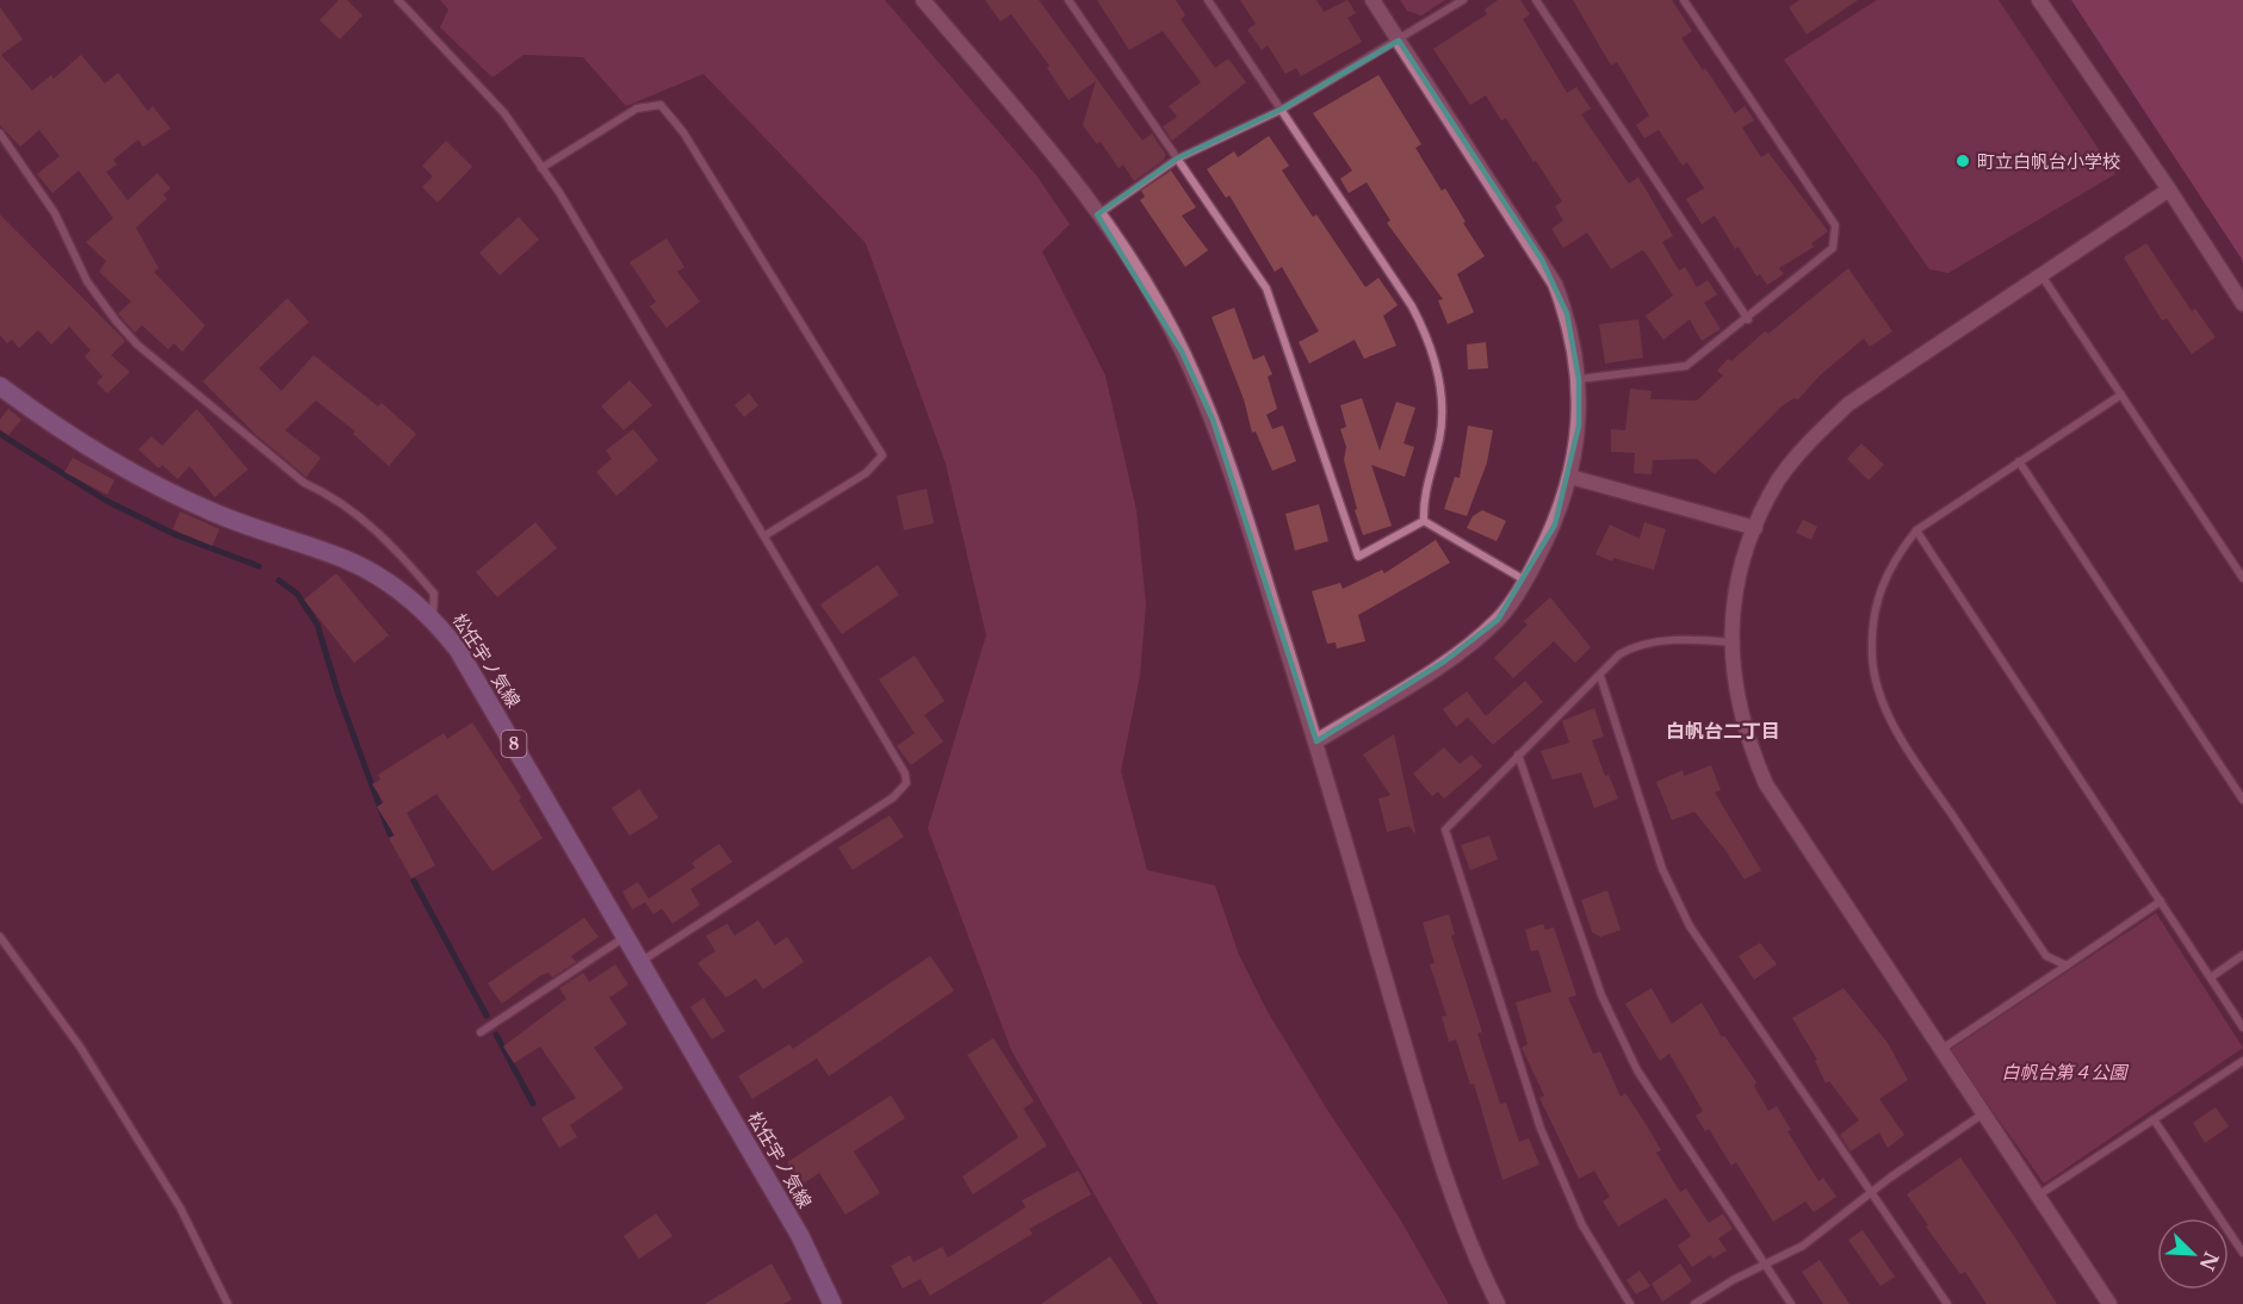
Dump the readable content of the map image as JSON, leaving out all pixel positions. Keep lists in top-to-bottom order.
{
  "streets": {
    "main road": ["松任宇ノ気線", "8"]
  },
  "districts": ["白帆台二丁目"],
  "parks": ["白帆台第４公園"],
  "places": ["町立白帆台小学校"],
  "north": "bottom right"
}
